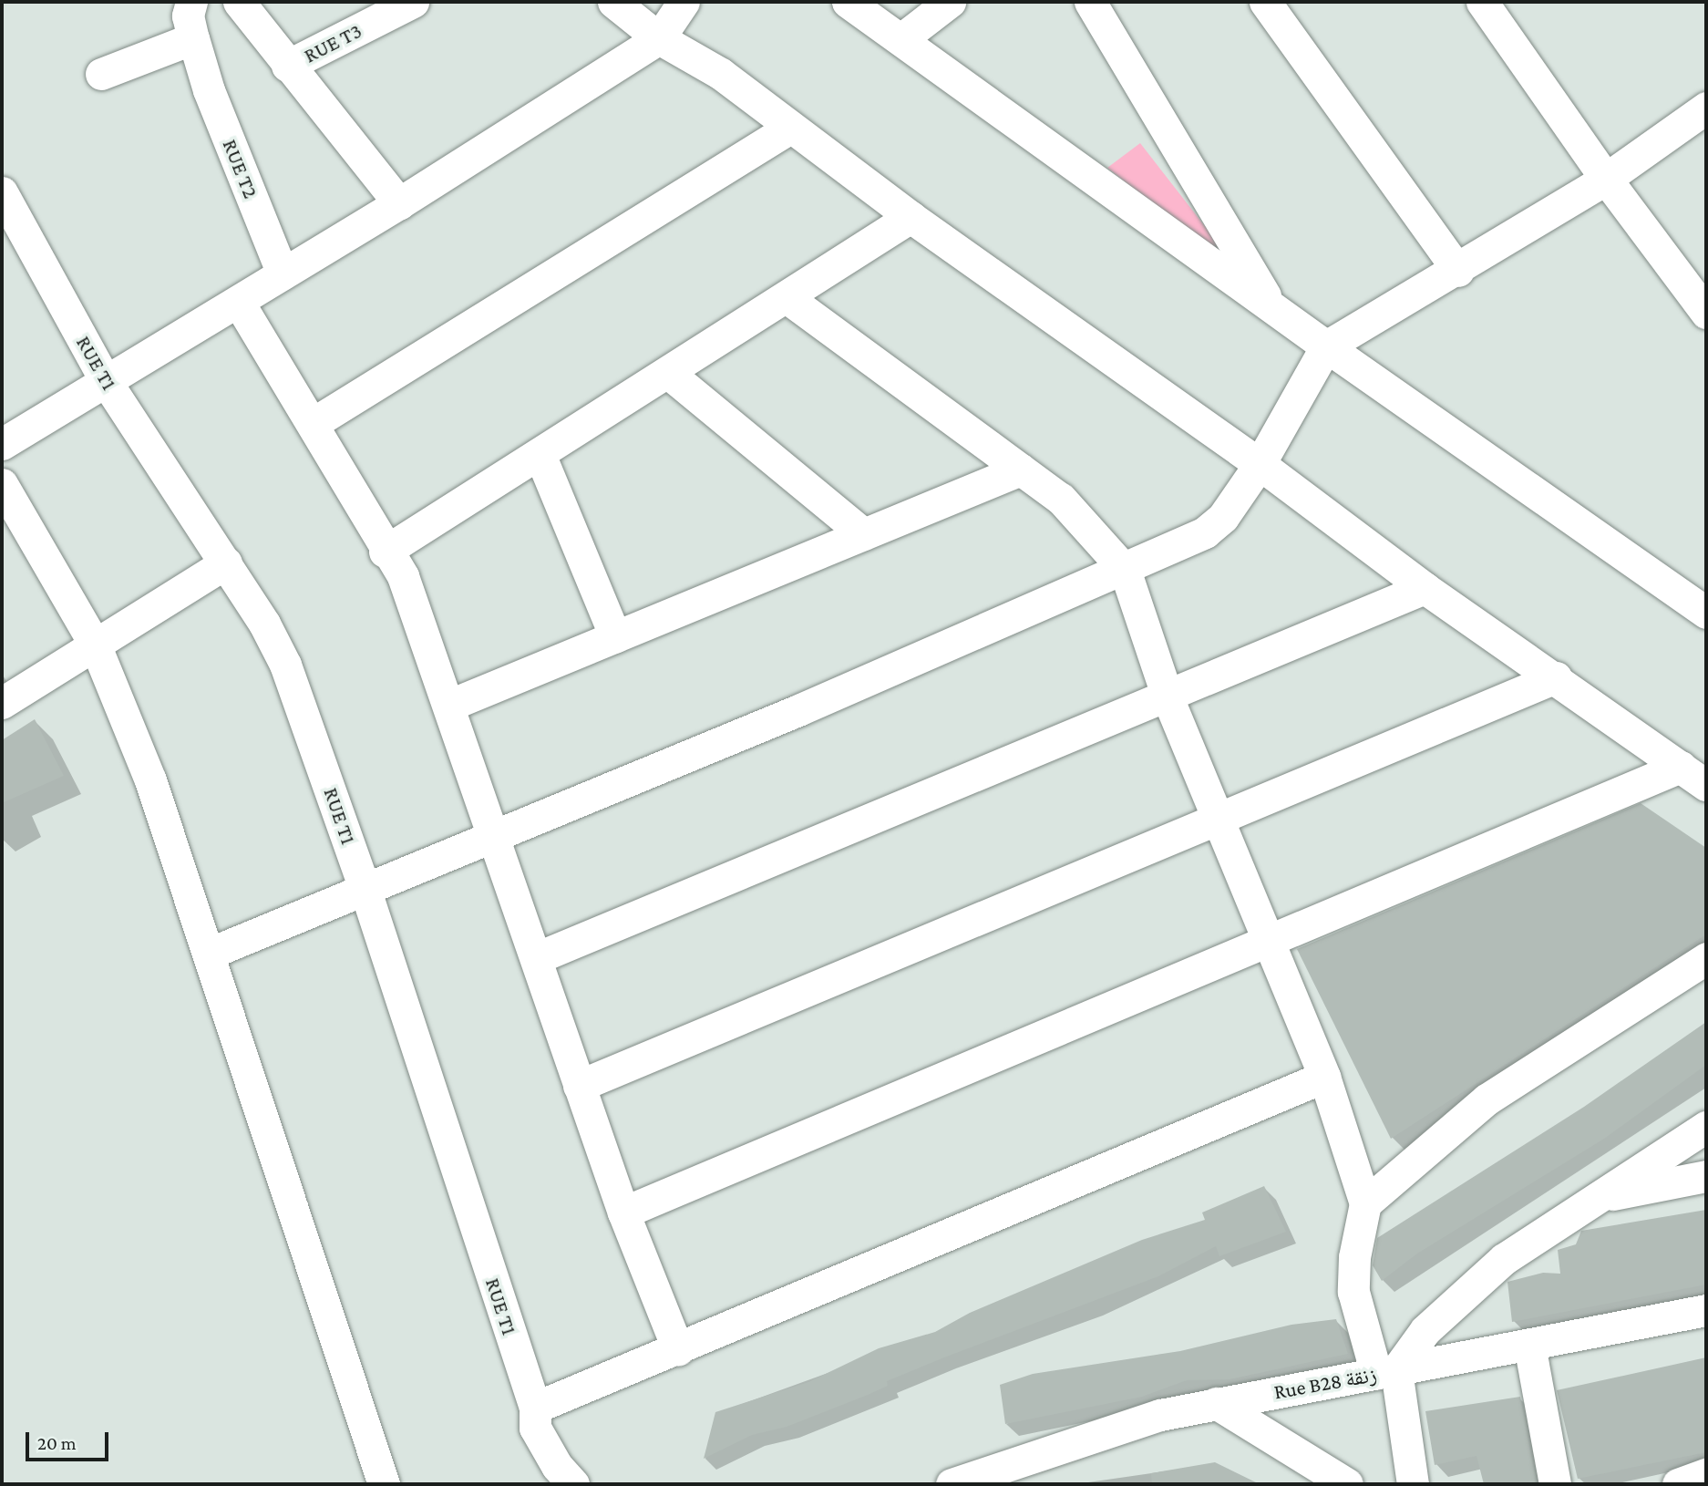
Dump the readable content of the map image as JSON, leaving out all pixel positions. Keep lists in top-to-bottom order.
{
  "streets": {
    "street": [
      "RUE T3",
      "RUE T2",
      "RUE T1",
      "Rue B28 زنقة"
    ]
  },
  "scale_bar": "20 m"
}
